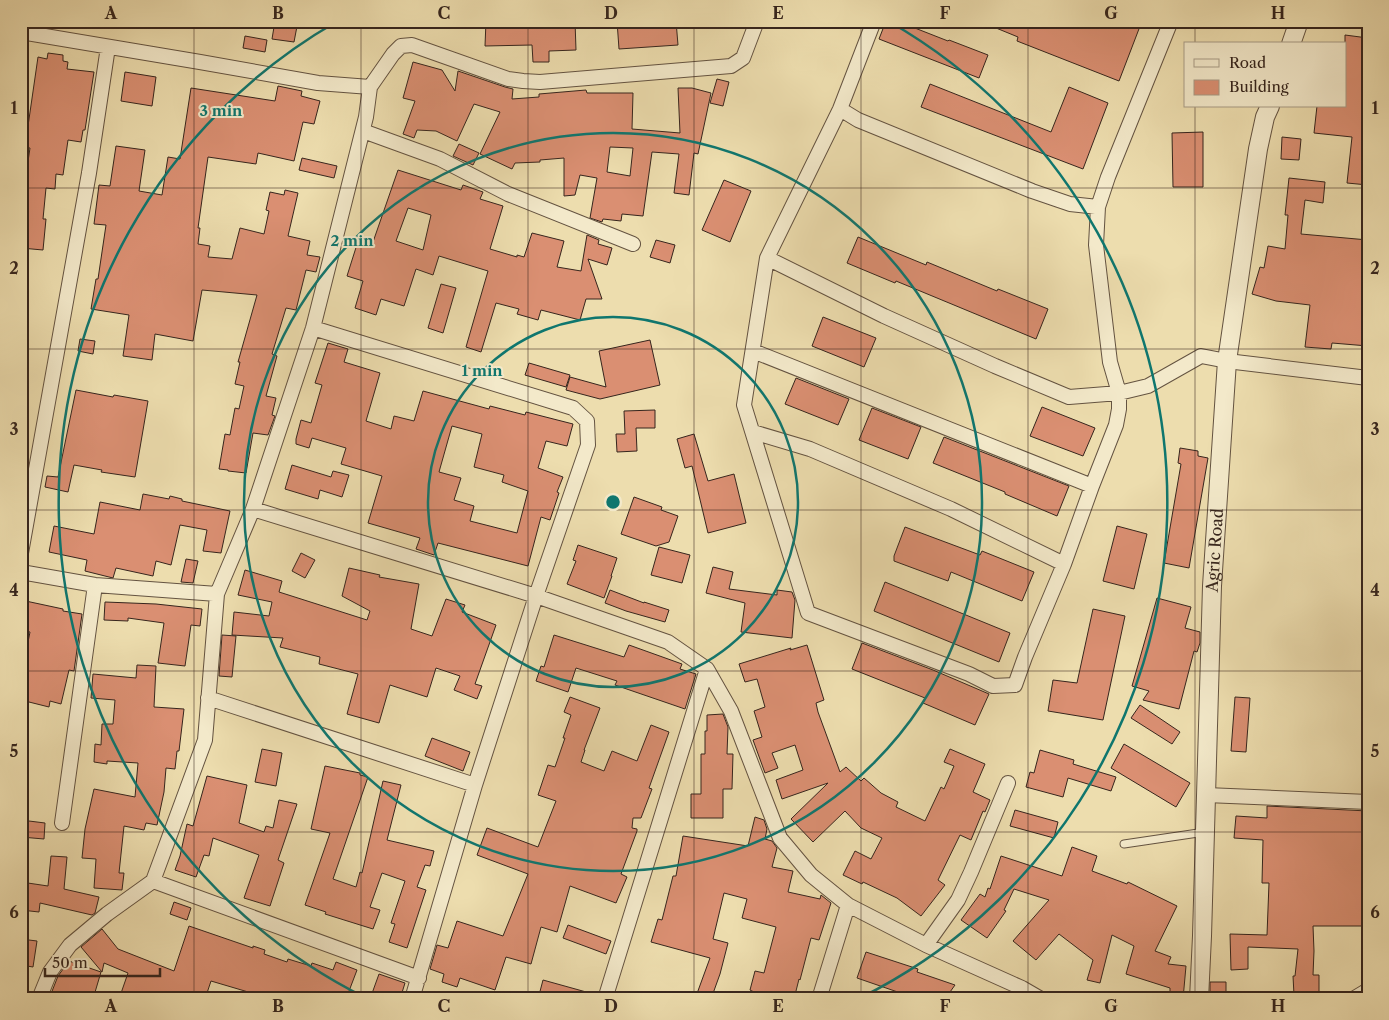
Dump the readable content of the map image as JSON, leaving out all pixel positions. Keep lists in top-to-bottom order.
{
  "streets": {
    "street": ["Agric Road"]
  },
  "legend": ["Road", "Building"],
  "scale_bar": "50 m",
  "grid": {
    "columns": [
      "A",
      "B",
      "C",
      "D",
      "E",
      "F",
      "G",
      "H"
    ],
    "rows": [
      "1",
      "2",
      "3",
      "4",
      "5",
      "6"
    ]
  },
  "rings": ["3 min", "2 min", "1 min"]
}
